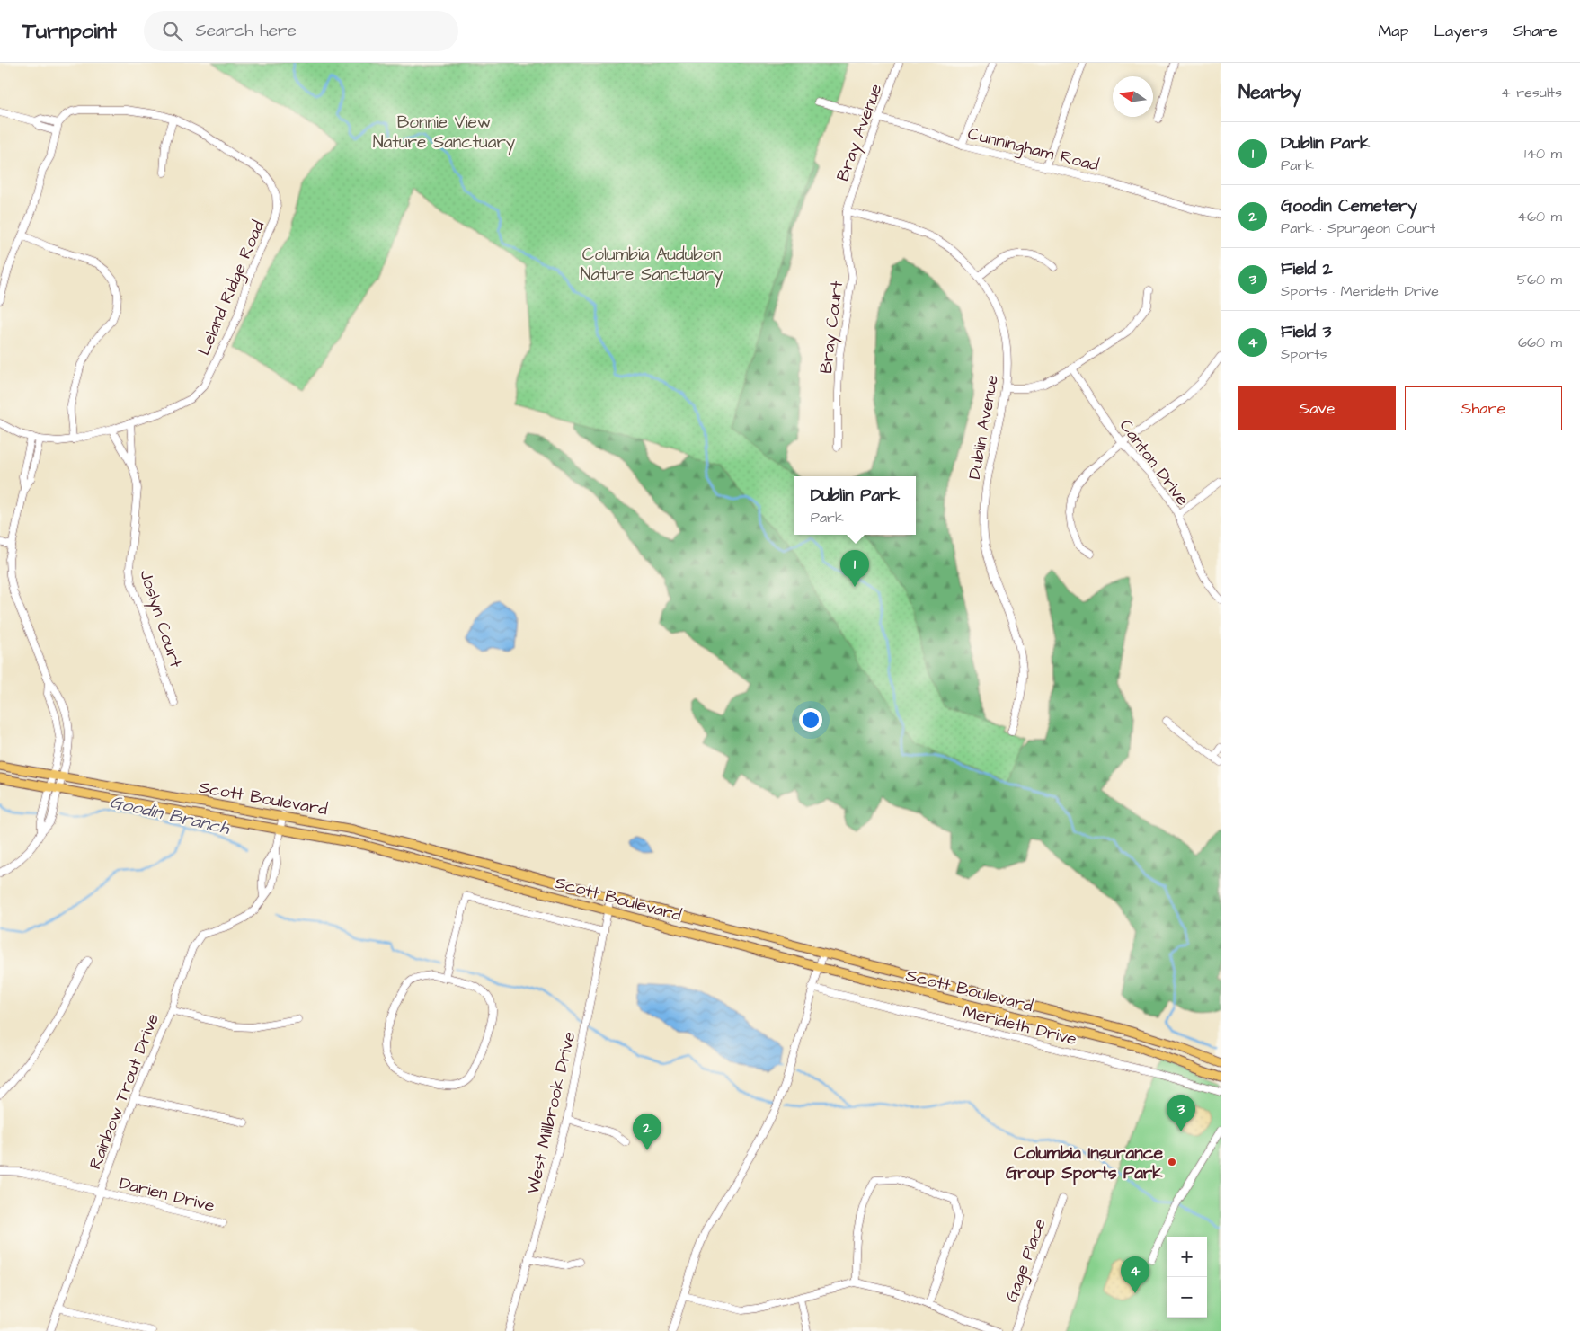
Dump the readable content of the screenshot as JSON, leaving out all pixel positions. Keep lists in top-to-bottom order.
{
  "streets": {
    "main road": ["Scott Boulevard"],
    "street": [
      "Bray Avenue",
      "Cunningham Road",
      "Leland Ridge Road",
      "Bray Court",
      "Dublin Avenue",
      "Canton Drive",
      "Joslyn Court",
      "Merideth Drive",
      "Rainbow Trout Drive",
      "West Millbrook Drive",
      "Darien Drive",
      "Gage Place"
    ]
  },
  "crossings": [
    ["Bray Avenue", "Cunningham Road"],
    ["Bray Avenue", "Bray Court"],
    ["Bray Avenue", "Dublin Avenue"],
    ["Leland Ridge Road", "Joslyn Court"],
    ["Bray Court", "Dublin Avenue"],
    ["Scott Boulevard", "Rainbow Trout Drive"],
    ["Scott Boulevard", "West Millbrook Drive"],
    ["Rainbow Trout Drive", "Darien Drive"]
  ],
  "water": ["Goodin Branch"],
  "parks": ["Bonnie View Nature Sanctuary", "Columbia Audubon Nature Sanctuary"],
  "places": ["Columbia Insurance Group Sports Park"],
  "north": "left",
  "page": {
    "header": "Turnpoint",
    "search": "Search here",
    "nav": ["Map", "Layers", "Share"],
    "heading": ["Nearby", "4 results"],
    "list": [
      {
        "mark": "1",
        "name": "Dublin Park",
        "note": "Park",
        "value": "140 m"
      },
      {
        "mark": "2",
        "name": "Goodin Cemetery",
        "note": "Park · Spurgeon Court",
        "value": "460 m"
      },
      {
        "mark": "3",
        "name": "Field 2",
        "note": "Sports · Merideth Drive",
        "value": "560 m"
      },
      {
        "mark": "4",
        "name": "Field 3",
        "note": "Sports",
        "value": "660 m"
      }
    ],
    "buttons": ["Save", "Share"],
    "popup": ["Dublin Park", "Park"],
    "pins": [
      "1",
      "3",
      "2",
      "4"
    ],
    "map_buttons": ["+", "−"]
  }
}
